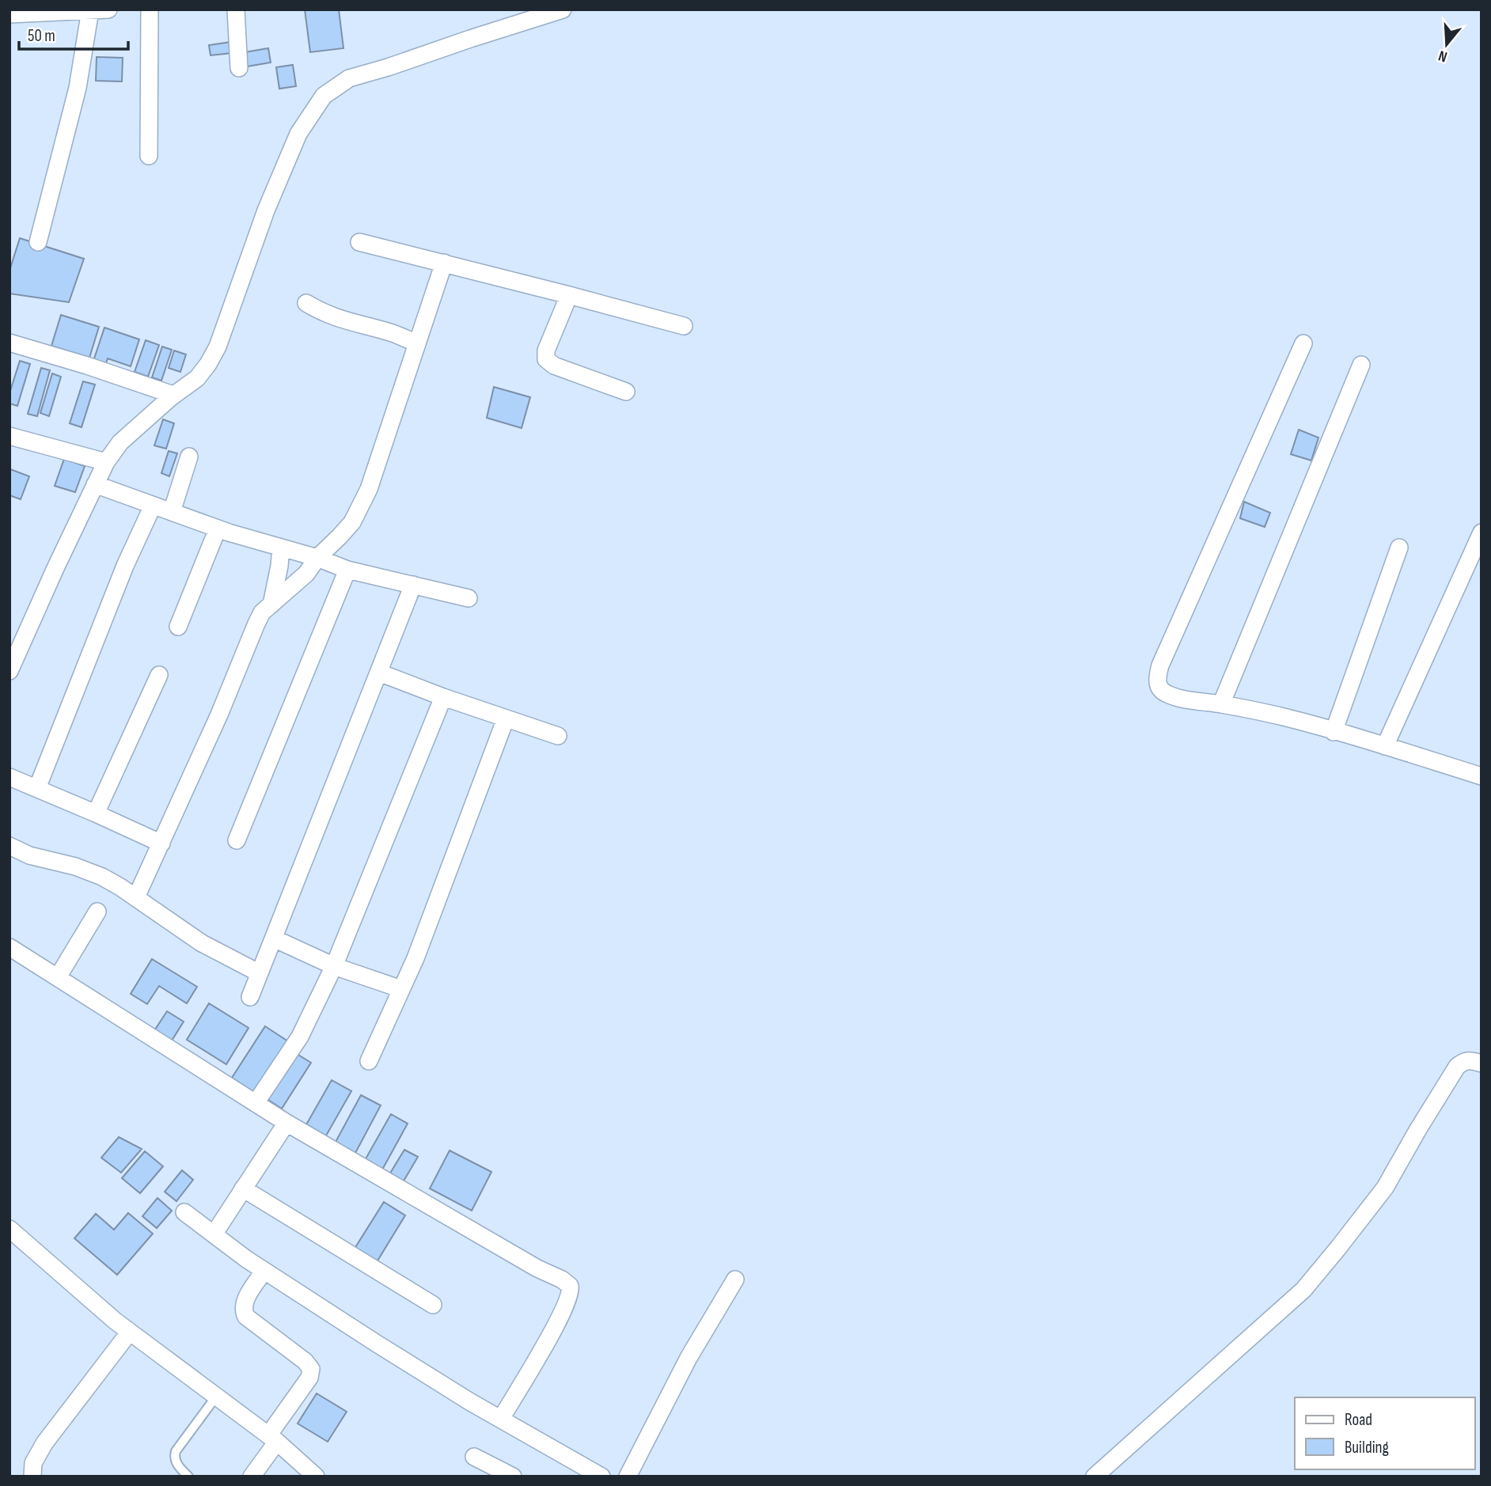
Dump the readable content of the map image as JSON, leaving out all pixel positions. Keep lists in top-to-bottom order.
{
  "legend": ["Road", "Building"],
  "scale_bar": "50 m",
  "north": "bottom"
}
